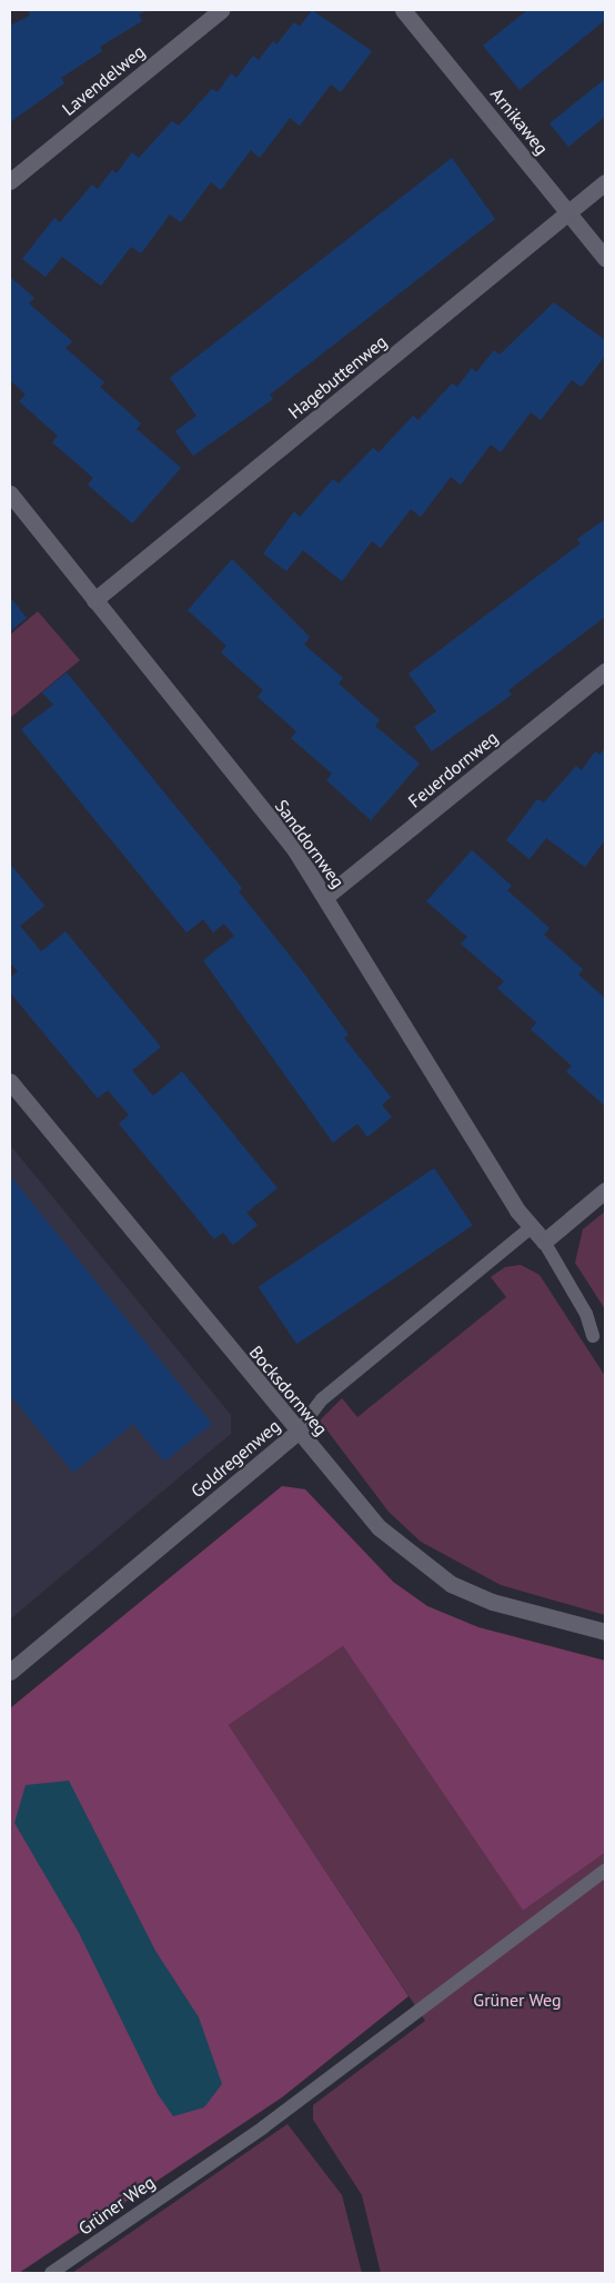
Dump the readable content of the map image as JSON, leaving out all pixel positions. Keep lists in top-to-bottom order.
{
  "streets": {
    "street": [
      "Lavendelweg",
      "Arnikaweg",
      "Hagebuttenweg",
      "Feuerdornweg",
      "Sanddornweg",
      "Bocksdornweg",
      "Goldregenweg"
    ],
    "lane": ["Grüner Weg"]
  },
  "crossings": [
    ["Arnikaweg", "Hagebuttenweg"],
    ["Hagebuttenweg", "Sanddornweg"],
    ["Feuerdornweg", "Sanddornweg"],
    ["Sanddornweg", "Goldregenweg"],
    ["Bocksdornweg", "Goldregenweg"]
  ],
  "parks": ["Grüner Weg"]
}
